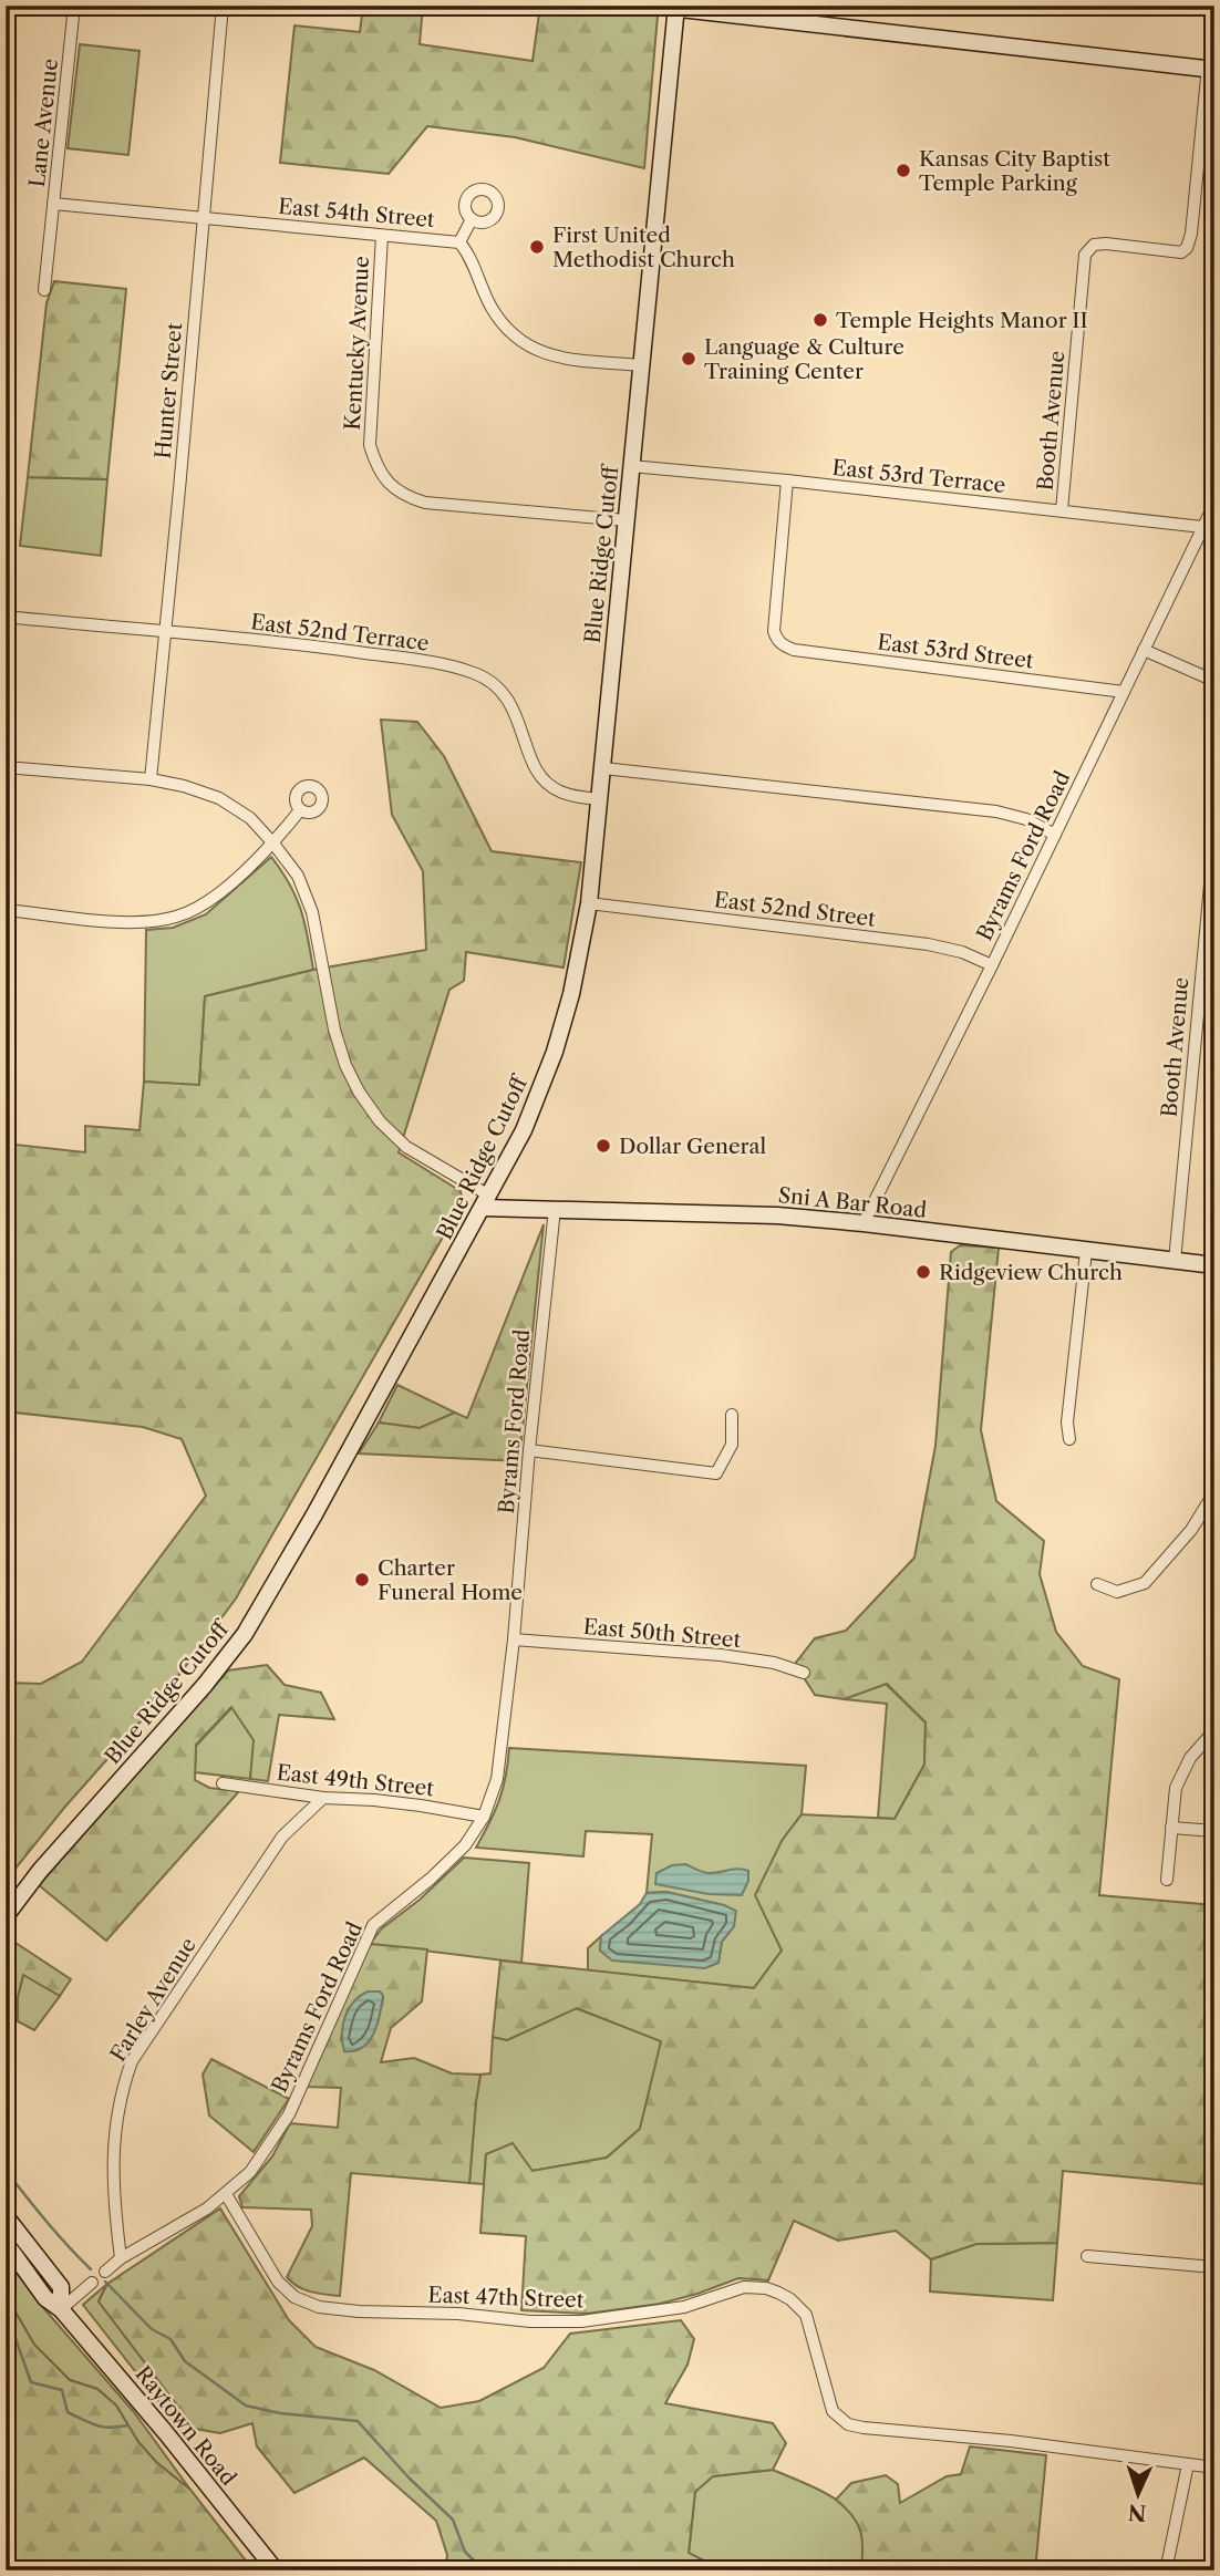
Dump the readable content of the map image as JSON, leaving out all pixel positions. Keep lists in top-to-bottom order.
{
  "streets": {
    "main road": ["Blue Ridge Cutoff", "Sni A Bar Road", "Raytown Road"],
    "street": [
      "Lane Avenue",
      "East 54th Street",
      "Kentucky Avenue",
      "Hunter Street",
      "Booth Avenue",
      "East 53rd Terrace",
      "East 52nd Terrace",
      "East 53rd Street",
      "Byrams Ford Road",
      "East 52nd Street",
      "East 50th Street",
      "East 49th Street",
      "Farley Avenue",
      "East 47th Street"
    ]
  },
  "crossings": [
    ["Lane Avenue", "East 54th Street"],
    ["East 54th Street", "Kentucky Avenue"],
    ["East 54th Street", "Hunter Street"],
    ["East 54th Street", "Blue Ridge Cutoff"],
    ["Kentucky Avenue", "Blue Ridge Cutoff"],
    ["Hunter Street", "East 52nd Terrace"],
    ["Booth Avenue", "East 53rd Terrace"],
    ["Booth Avenue", "Sni A Bar Road"],
    ["East 53rd Terrace", "Blue Ridge Cutoff"],
    ["East 53rd Terrace", "East 53rd Street"],
    ["East 53rd Terrace", "Byrams Ford Road"],
    ["Blue Ridge Cutoff", "East 52nd Terrace"],
    ["Blue Ridge Cutoff", "East 52nd Street"],
    ["Blue Ridge Cutoff", "Sni A Bar Road"],
    ["East 53rd Street", "Byrams Ford Road"],
    ["Byrams Ford Road", "East 52nd Street"],
    ["Byrams Ford Road", "Sni A Bar Road"],
    ["Byrams Ford Road", "East 50th Street"],
    ["Byrams Ford Road", "East 49th Street"],
    ["Byrams Ford Road", "Farley Avenue"],
    ["Byrams Ford Road", "East 47th Street"],
    ["East 49th Street", "Farley Avenue"]
  ],
  "places": [
    "Kansas City Baptist Temple Parking",
    "First United Methodist Church",
    "Temple Heights Manor II",
    "Language & Culture Training Center",
    "Dollar General",
    "Ridgeview Church",
    "Charter Funeral Home"
  ],
  "north": "bottom"
}
